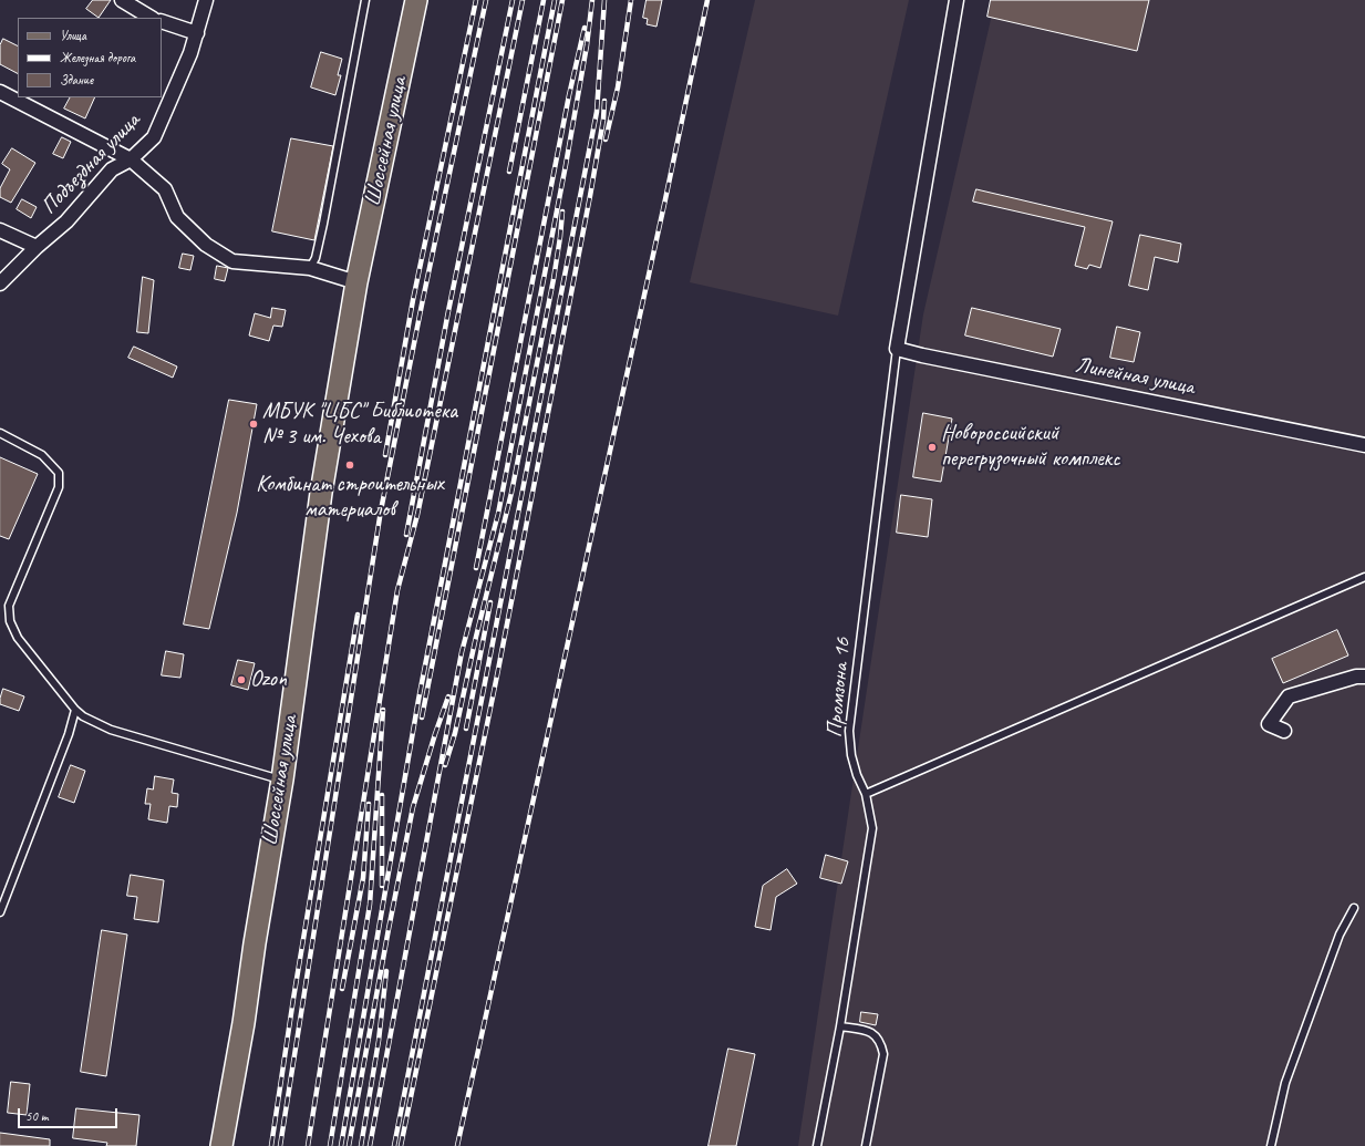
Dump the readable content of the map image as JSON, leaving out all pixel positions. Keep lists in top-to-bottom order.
{
  "streets": {
    "main road": ["Шоссейная улица"],
    "street": ["Подъездная улица", "Линейная улица"],
    "lane": ["Промзона 16"]
  },
  "crossings": [
    ["Линейная улица", "Промзона 16"]
  ],
  "places": [
    "МБУК \"ЦБС\" Библиотека № 3 им. Чехова",
    "Новороссийский перегрузочный комплекс",
    "Комбинат строительных материалов",
    "Ozon"
  ],
  "legend": ["Улица", "Железная дорога", "Здание"],
  "scale_bar": "50 m"
}
